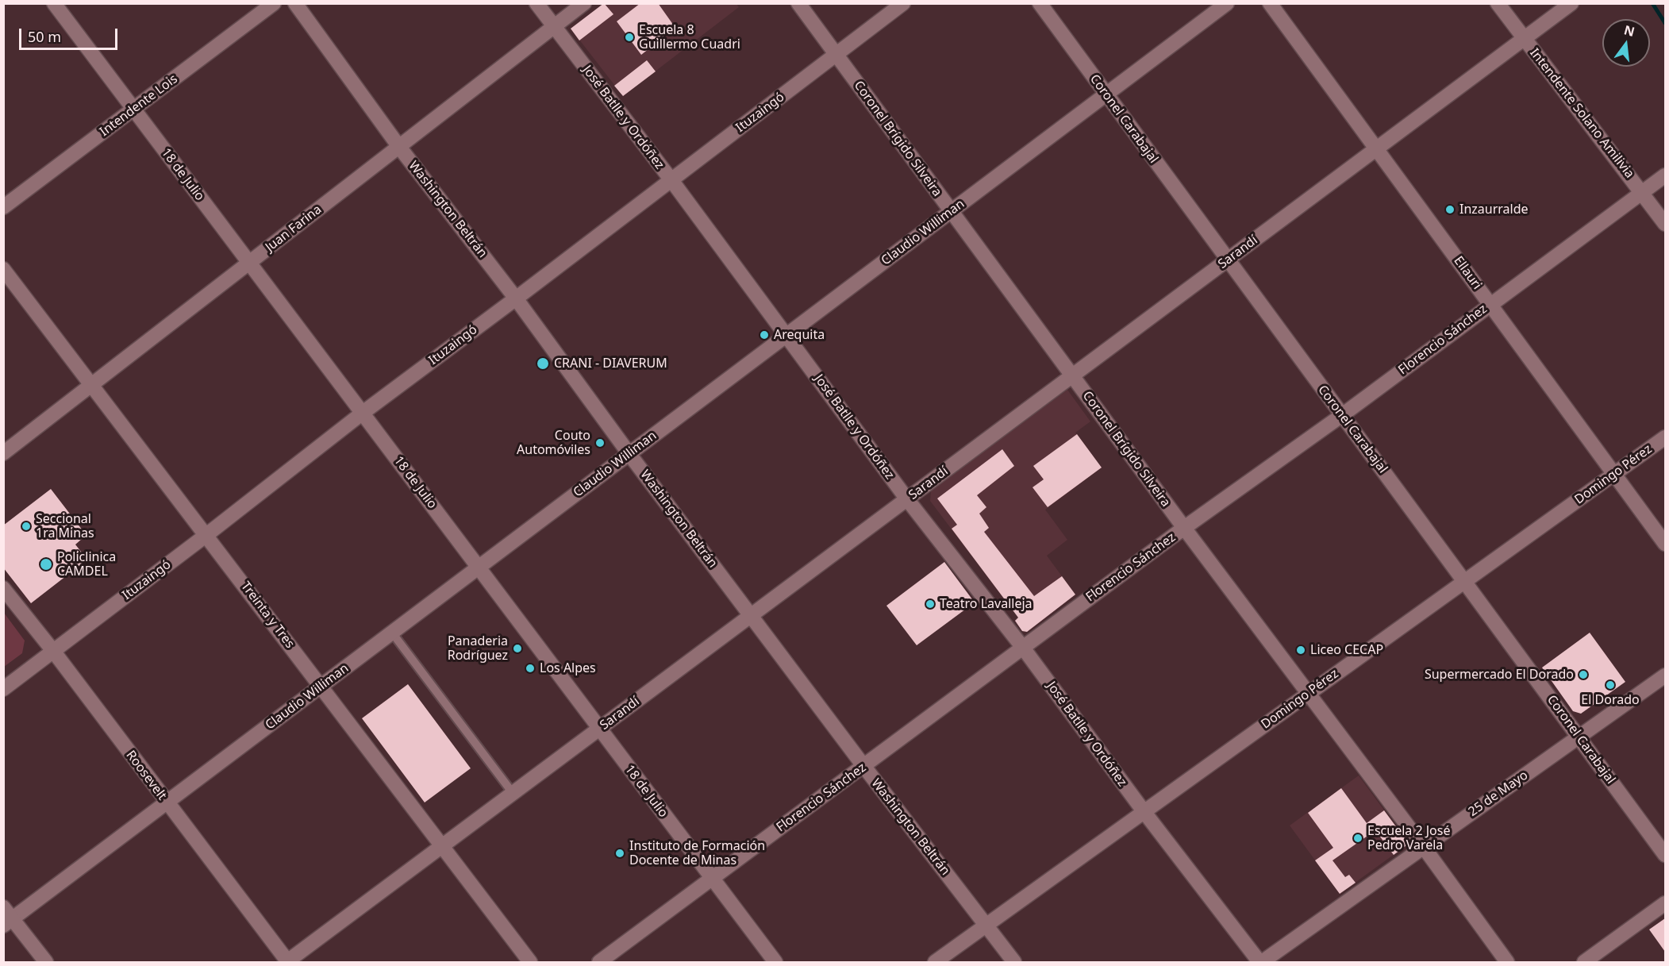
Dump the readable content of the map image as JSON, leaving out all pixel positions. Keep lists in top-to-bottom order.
{
  "streets": {
    "street": [
      "Intendente Lois",
      "Ituzaingó",
      "Intendente Solano Amilivia",
      "José Batlle y Ordóñez",
      "Coronel Carabajal",
      "Coronel Brígido Silveira",
      "18 de Julio",
      "Washington Beltrán",
      "Juan Farina",
      "Claudio Williman",
      "Sarandí",
      "Ellauri",
      "Florencio Sánchez",
      "Domingo Pérez",
      "Treinta y Tres",
      "Roosevelt",
      "25 de Mayo"
    ]
  },
  "crossings": [
    ["Intendente Lois", "18 de Julio"],
    ["Ituzaingó", "José Batlle y Ordóñez"],
    ["Ituzaingó", "Coronel Brígido Silveira"],
    ["Ituzaingó", "18 de Julio"],
    ["Ituzaingó", "Washington Beltrán"],
    ["Ituzaingó", "Treinta y Tres"],
    ["Ituzaingó", "Roosevelt"],
    ["Intendente Solano Amilivia", "Sarandí"],
    ["Intendente Solano Amilivia", "Florencio Sánchez"],
    ["José Batlle y Ordóñez", "Juan Farina"],
    ["José Batlle y Ordóñez", "Claudio Williman"],
    ["José Batlle y Ordóñez", "Sarandí"],
    ["José Batlle y Ordóñez", "Florencio Sánchez"],
    ["José Batlle y Ordóñez", "Domingo Pérez"],
    ["José Batlle y Ordóñez", "25 de Mayo"],
    ["Coronel Carabajal", "Claudio Williman"],
    ["Coronel Carabajal", "Sarandí"],
    ["Coronel Carabajal", "Florencio Sánchez"],
    ["Coronel Carabajal", "Domingo Pérez"],
    ["Coronel Carabajal", "25 de Mayo"],
    ["Coronel Brígido Silveira", "Claudio Williman"],
    ["Coronel Brígido Silveira", "Sarandí"],
    ["Coronel Brígido Silveira", "Florencio Sánchez"],
    ["Coronel Brígido Silveira", "Domingo Pérez"],
    ["Coronel Brígido Silveira", "25 de Mayo"],
    ["18 de Julio", "Juan Farina"],
    ["18 de Julio", "Claudio Williman"],
    ["18 de Julio", "Sarandí"],
    ["18 de Julio", "Florencio Sánchez"],
    ["Washington Beltrán", "Juan Farina"],
    ["Washington Beltrán", "Claudio Williman"],
    ["Washington Beltrán", "Sarandí"],
    ["Washington Beltrán", "Florencio Sánchez"],
    ["Washington Beltrán", "Domingo Pérez"],
    ["Juan Farina", "Treinta y Tres"],
    ["Claudio Williman", "Treinta y Tres"],
    ["Claudio Williman", "Roosevelt"],
    ["Sarandí", "Ellauri"],
    ["Sarandí", "Treinta y Tres"],
    ["Sarandí", "Roosevelt"],
    ["Ellauri", "Florencio Sánchez"],
    ["Ellauri", "Domingo Pérez"]
  ],
  "places": [
    "Escuela 8 Guillermo Cuadri",
    "Inzaurralde",
    "Arequita",
    "CRANI - DIAVERUM",
    "Couto Automóviles",
    "Seccional 1ra Minas",
    "Policlinica CAMDEL",
    "Teatro Lavalleja",
    "Panaderia Rodríguez",
    "Liceo CECAP",
    "Los Alpes",
    "Supermercado El Dorado",
    "El Dorado",
    "Escuela 2 José Pedro Varela",
    "Instituto de Formación Docente de Minas"
  ],
  "scale_bar": "50 m",
  "north": "top"
}
